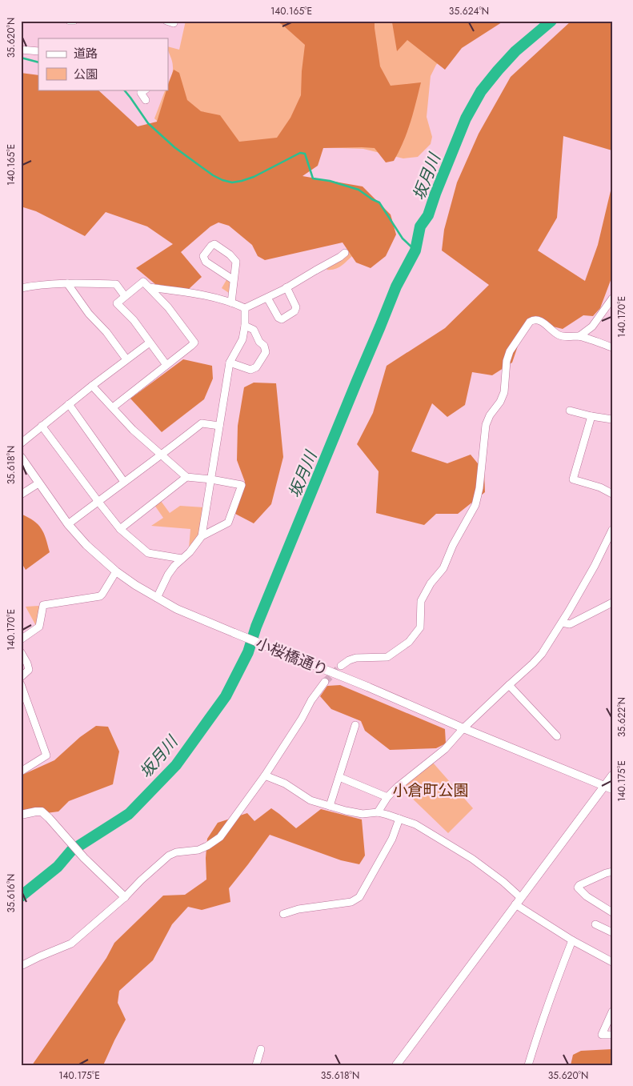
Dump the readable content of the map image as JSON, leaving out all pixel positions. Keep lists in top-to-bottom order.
{
  "streets": {
    "street": ["小桜橋通り"]
  },
  "water": ["坂月川"],
  "parks": ["小倉町公園"],
  "legend": ["道路", "公園"],
  "coordinates": [
    "140.165°E",
    "35.624°N",
    "35.620°N",
    "140.170°E",
    "35.618°N",
    "35.622°N",
    "140.175°E",
    "35.616°N"
  ]
}
